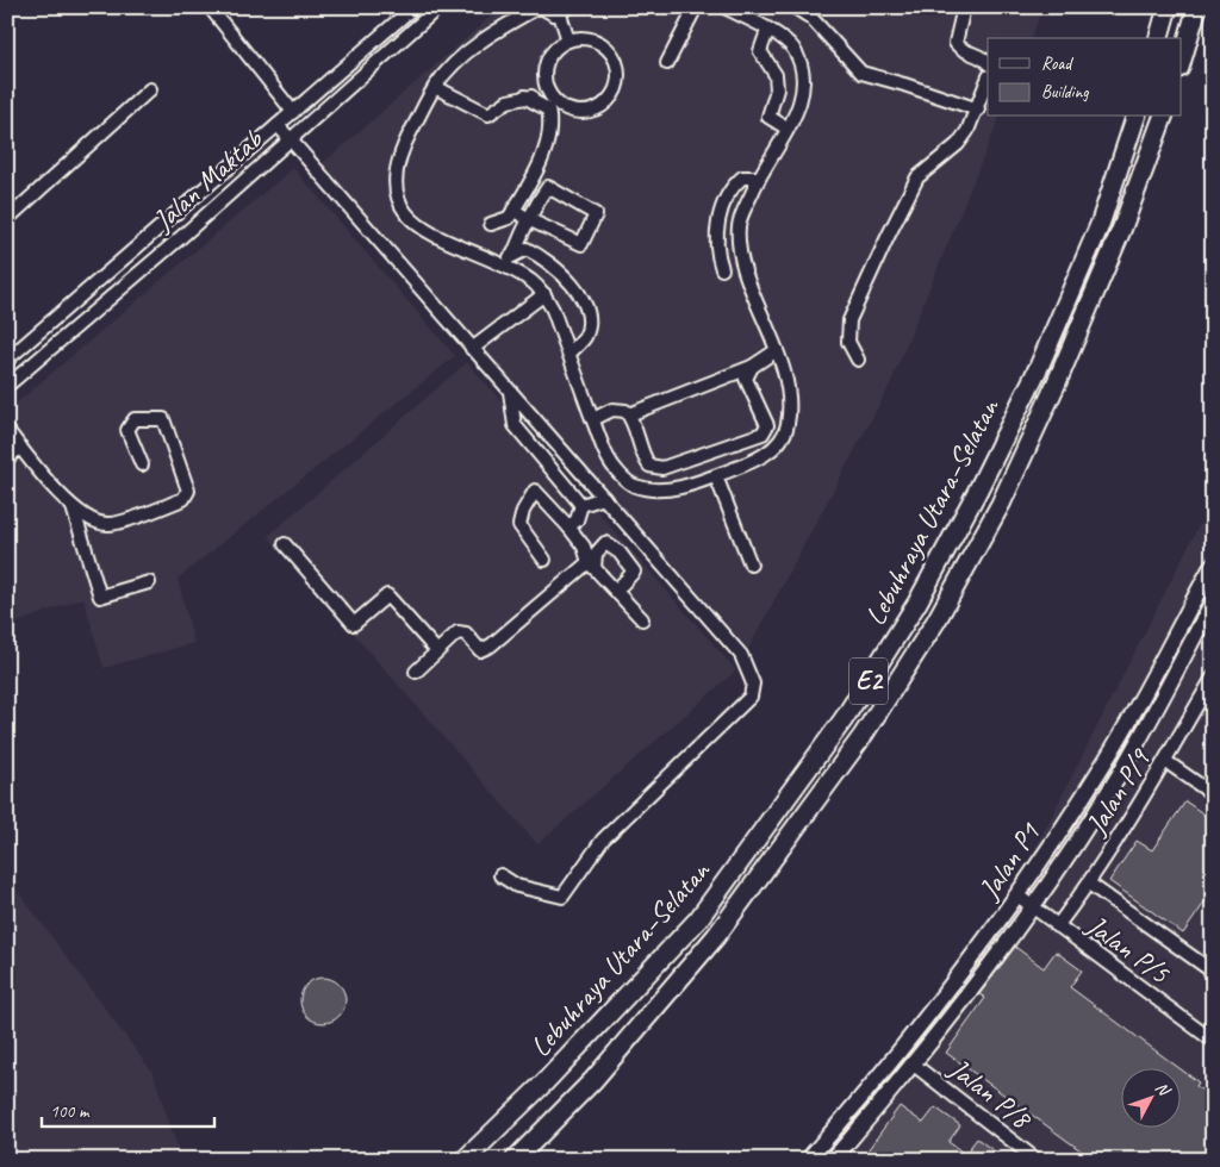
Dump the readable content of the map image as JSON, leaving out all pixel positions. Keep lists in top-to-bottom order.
{
  "streets": {
    "highway": ["Lebuhraya Utara–Selatan", "E2"],
    "main road": ["Jalan P1"],
    "street": [
      "Jalan Maktab",
      "Jalan P/9",
      "Jalan P/5",
      "Jalan P/8"
    ]
  },
  "crossings": [
    ["Jalan P/9", "Jalan P/5"],
    ["Jalan P1", "Jalan P/5"],
    ["Jalan P1", "Jalan P/8"]
  ],
  "legend": ["Road", "Building"],
  "scale_bar": "100 m",
  "north": "top right"
}
